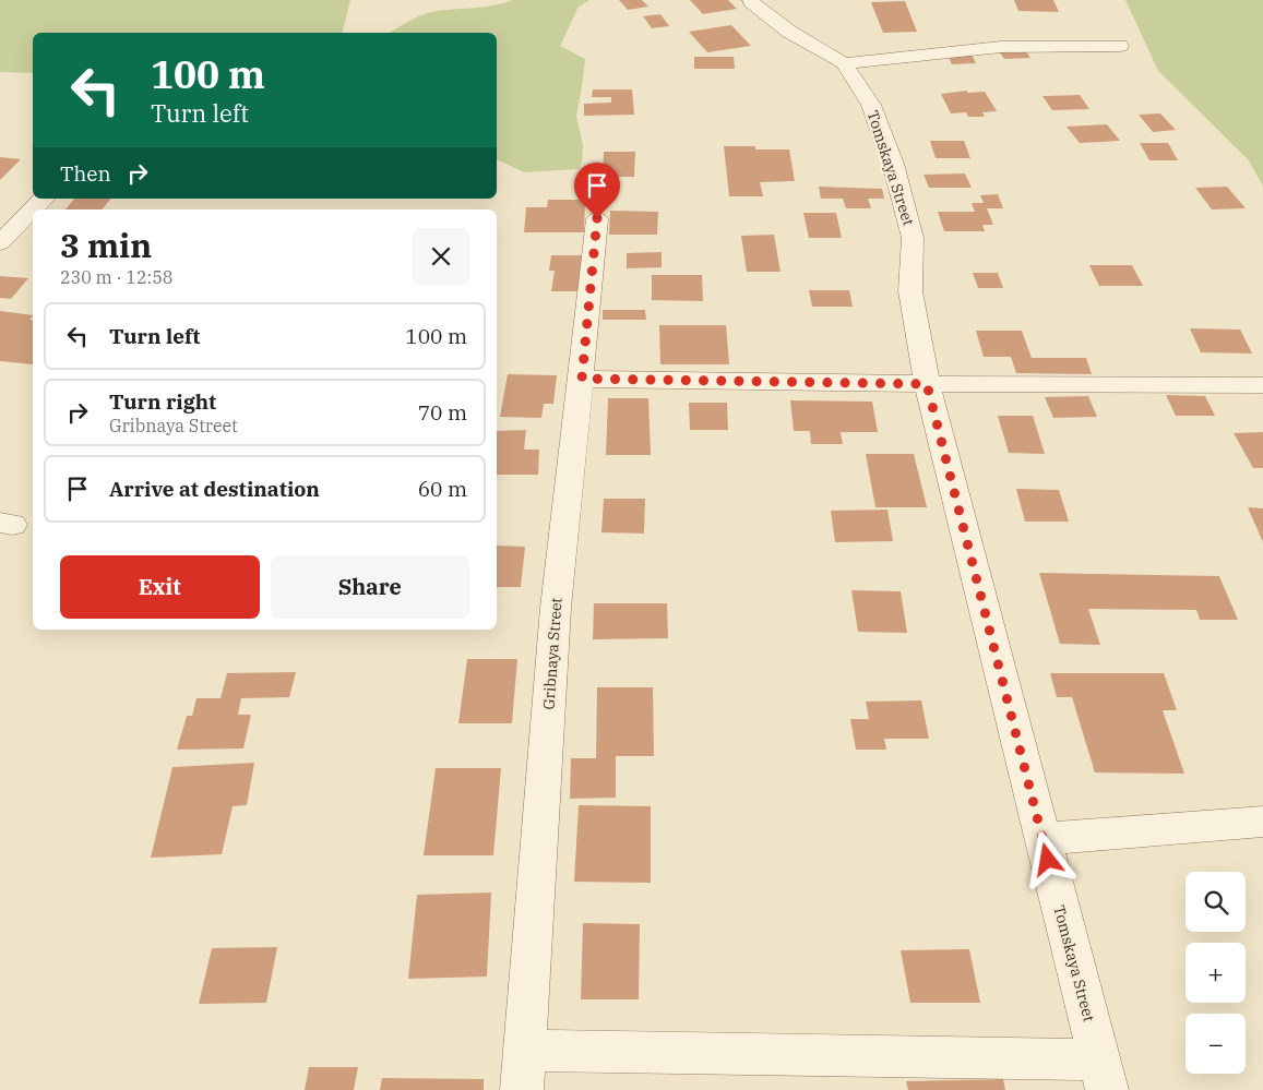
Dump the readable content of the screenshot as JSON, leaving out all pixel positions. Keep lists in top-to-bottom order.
{
  "streets": {
    "street": ["Tomskaya Street", "Gribnaya Street"]
  },
  "page": {
    "turn": ["100 m", "Turn left"],
    "then": "Then",
    "heading": ["3 min", "230 m · 12:58"],
    "list": [
      {
        "name": "Turn left",
        "value": "100 m"
      },
      {
        "name": "Turn right",
        "note": "Gribnaya Street",
        "value": "70 m"
      },
      {
        "name": "Arrive at destination",
        "value": "60 m"
      }
    ],
    "buttons": ["Exit", "Share"],
    "map_buttons": ["+", "−"]
  }
}
